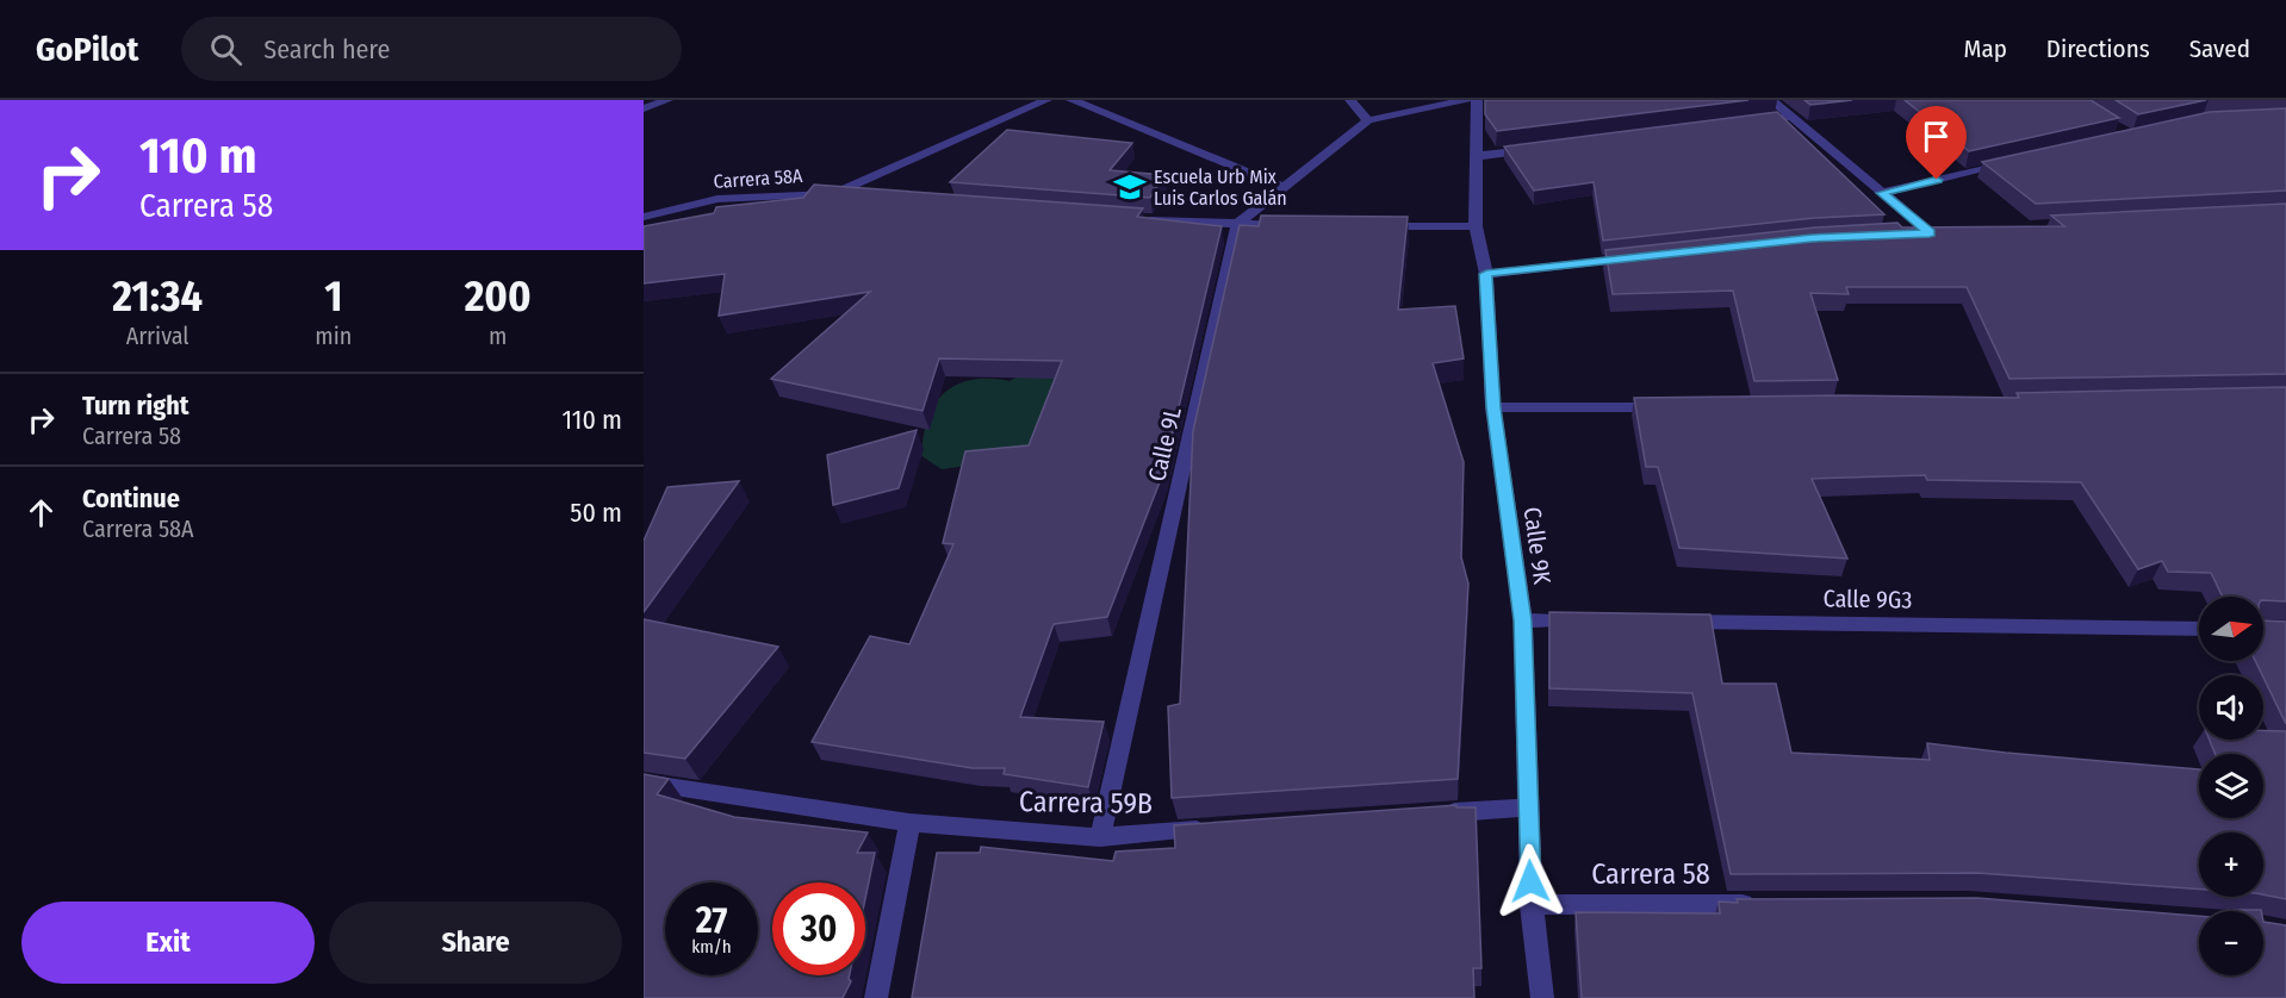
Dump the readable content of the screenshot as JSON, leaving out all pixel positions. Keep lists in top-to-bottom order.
{
  "streets": {
    "street": [
      "Carrera 58A",
      "Calle 9L",
      "Calle 9K",
      "Calle 9G3",
      "Carrera 59B",
      "Carrera 58"
    ]
  },
  "crossings": [
    ["Calle 9L", "Carrera 59B"],
    ["Calle 9K", "Carrera 58"]
  ],
  "places": {
    "school or university": ["Escuela Urb Mix Luis Carlos Galán"]
  },
  "north": "right",
  "page": {
    "header": "GoPilot",
    "search": "Search here",
    "nav": ["Map", "Directions", "Saved"],
    "turn": ["110 m", "Carrera 58"],
    "eta": [
      "21:34",
      "Arrival",
      "1",
      "min",
      "200",
      "m"
    ],
    "list": [
      {
        "name": "Turn right",
        "note": "Carrera 58",
        "value": "110 m"
      },
      {
        "name": "Continue",
        "note": "Carrera 58A",
        "value": "50 m"
      }
    ],
    "map_buttons": ["+", "−"],
    "speed": "27 km/h",
    "limit": "30",
    "buttons": ["Exit", "Share"]
  }
}
